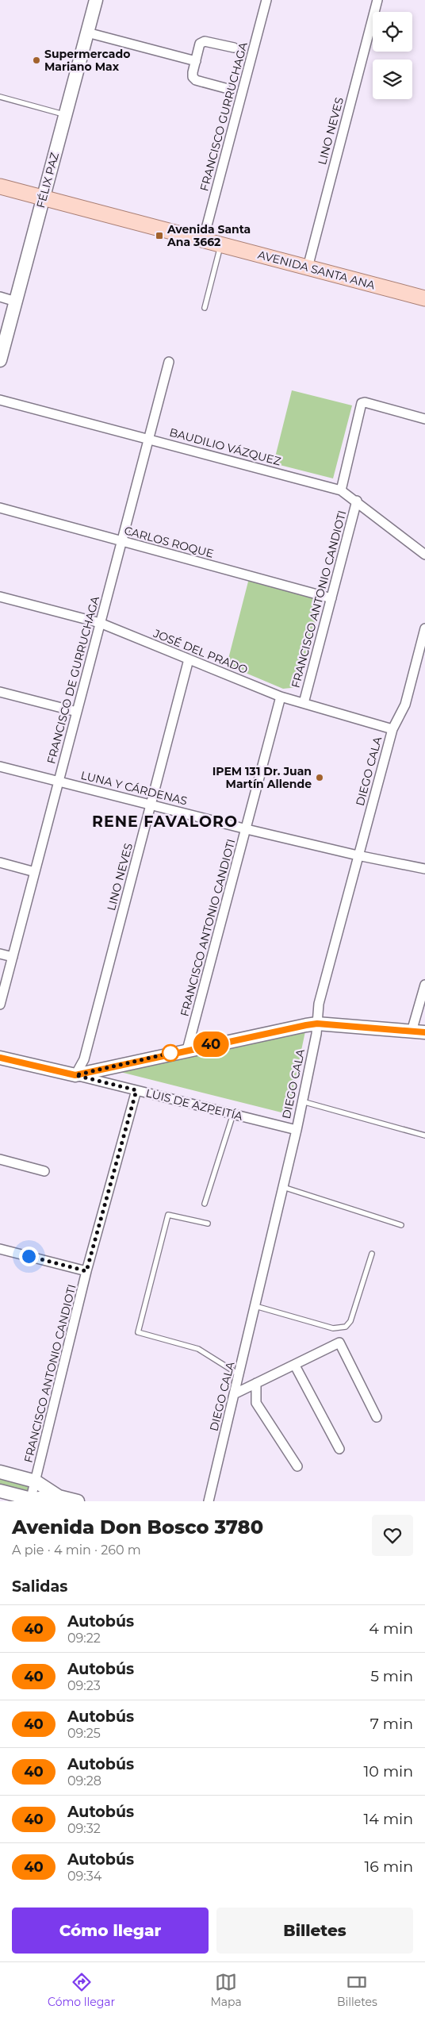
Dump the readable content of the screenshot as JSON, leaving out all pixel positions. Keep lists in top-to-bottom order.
{
  "streets": {
    "main road": ["FÉLIX PAZ", "AVENIDA SANTA ANA", "LUIS DE AZPEITÍA"],
    "street": [
      "FRANCISCO GURRUCHAGA",
      "LINO NEVES",
      "BAUDILIO VÁZQUEZ",
      "CARLOS ROQUE",
      "FRANCISCO ANTONIO CANDIOTI",
      "JOSÉ DEL PRADO",
      "FRANCISCO DE GURRUCHAGA",
      "DIEGO CALA",
      "LUNA Y CÁRDENAS"
    ]
  },
  "crossings": [
    ["FRANCISCO GURRUCHAGA", "AVENIDA SANTA ANA"],
    ["LINO NEVES", "AVENIDA SANTA ANA"],
    ["LINO NEVES", "JOSÉ DEL PRADO"],
    ["LINO NEVES", "LUNA Y CÁRDENAS"],
    ["LINO NEVES", "LUIS DE AZPEITÍA"],
    ["FÉLIX PAZ", "AVENIDA SANTA ANA"],
    ["BAUDILIO VÁZQUEZ", "FRANCISCO ANTONIO CANDIOTI"],
    ["BAUDILIO VÁZQUEZ", "FRANCISCO DE GURRUCHAGA"],
    ["CARLOS ROQUE", "FRANCISCO ANTONIO CANDIOTI"],
    ["CARLOS ROQUE", "FRANCISCO DE GURRUCHAGA"],
    ["FRANCISCO ANTONIO CANDIOTI", "JOSÉ DEL PRADO"],
    ["FRANCISCO ANTONIO CANDIOTI", "LUNA Y CÁRDENAS"],
    ["FRANCISCO ANTONIO CANDIOTI", "LUIS DE AZPEITÍA"],
    ["JOSÉ DEL PRADO", "FRANCISCO DE GURRUCHAGA"],
    ["JOSÉ DEL PRADO", "DIEGO CALA"],
    ["FRANCISCO DE GURRUCHAGA", "LUNA Y CÁRDENAS"],
    ["DIEGO CALA", "LUNA Y CÁRDENAS"],
    ["DIEGO CALA", "LUIS DE AZPEITÍA"]
  ],
  "districts": ["RENE FAVALORO"],
  "places": {
    "other": ["Supermercado Mariano Max", "IPEM 131 Dr. Juan Martín Allende"],
    "transit": ["Avenida Santa Ana 3662"]
  },
  "lines": ["bus line 40"],
  "page": {
    "on_map": "40",
    "heading": [
      ["Avenida Don Bosco 3780", "A pie · 4 min · 260 m"],
      "Salidas"
    ],
    "list": [
      {
        "mark": "40",
        "name": "Autobús",
        "note": "09:22",
        "value": "4 min"
      },
      {
        "mark": "40",
        "name": "Autobús",
        "note": "09:23",
        "value": "5 min"
      },
      {
        "mark": "40",
        "name": "Autobús",
        "note": "09:25",
        "value": "7 min"
      },
      {
        "mark": "40",
        "name": "Autobús",
        "note": "09:28",
        "value": "10 min"
      },
      {
        "mark": "40",
        "name": "Autobús",
        "note": "09:32",
        "value": "14 min"
      },
      {
        "mark": "40",
        "name": "Autobús",
        "note": "09:34",
        "value": "16 min"
      }
    ],
    "buttons": ["Cómo llegar", "Billetes"],
    "tabs": ["Cómo llegar", "Mapa", "Billetes"]
  }
}
